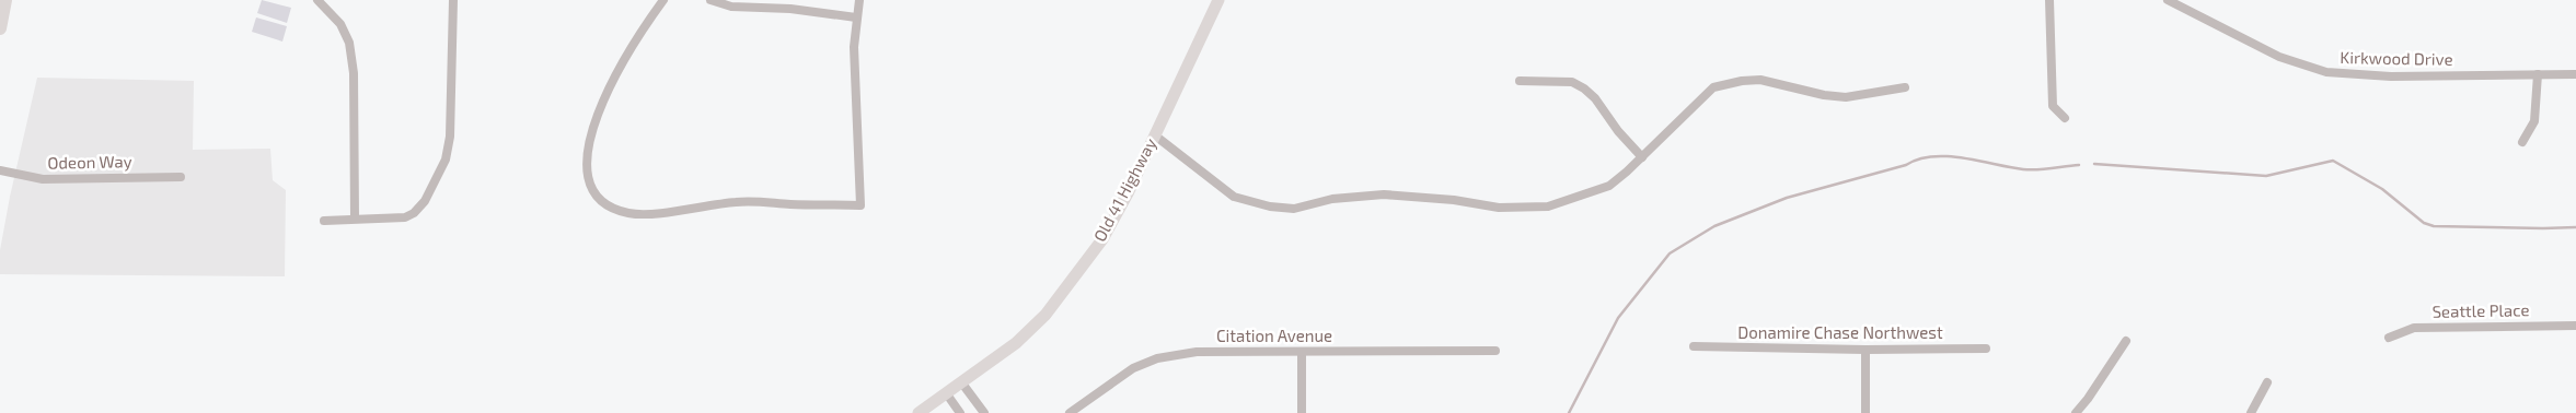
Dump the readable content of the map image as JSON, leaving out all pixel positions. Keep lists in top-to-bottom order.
{
  "streets": {
    "main road": ["Old 41 Highway"],
    "street": [
      "Kirkwood Drive",
      "Odeon Way",
      "Seattle Place",
      "Donamire Chase Northwest",
      "Citation Avenue"
    ]
  }
}
